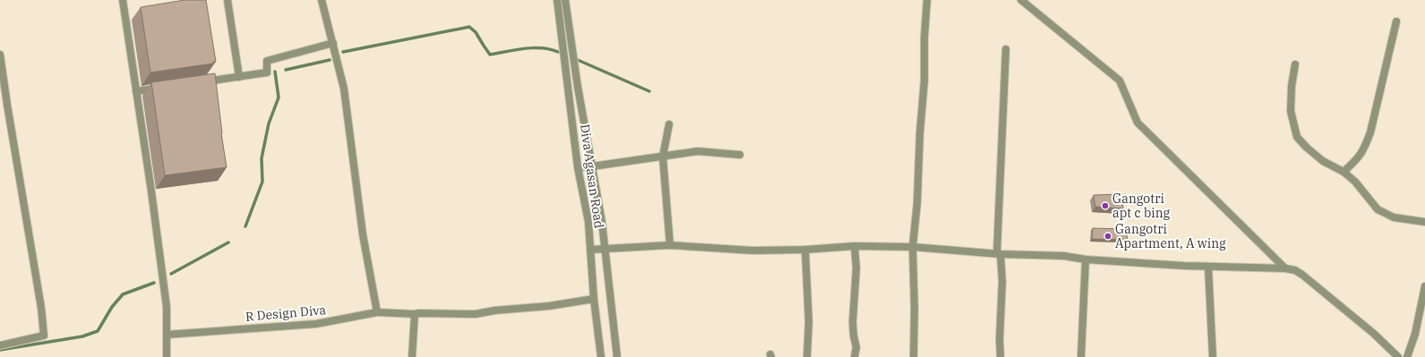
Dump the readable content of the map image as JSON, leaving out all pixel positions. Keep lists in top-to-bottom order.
{
  "streets": {
    "street": ["Diva Agasan Road", "R Design Diva"]
  },
  "crossings": [
    ["Diva Agasan Road", "R Design Diva"]
  ],
  "places": ["Gangotri apt c bing", "Gangotri Apartment, A wing"]
}
